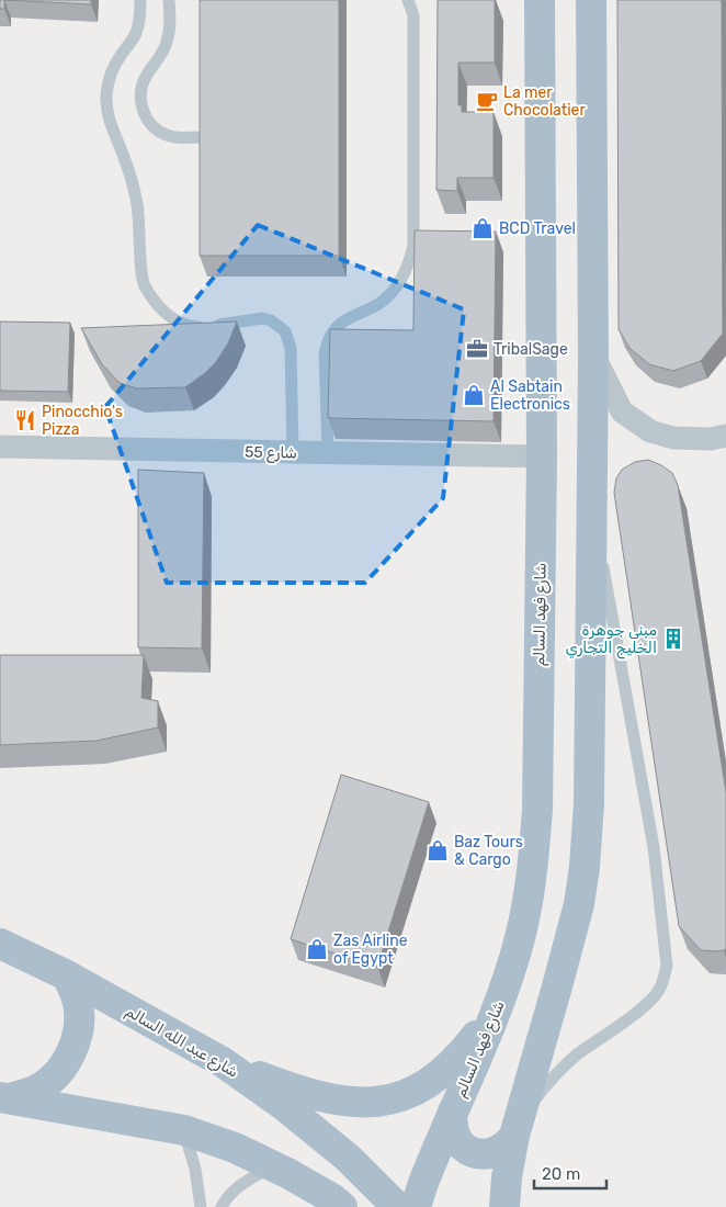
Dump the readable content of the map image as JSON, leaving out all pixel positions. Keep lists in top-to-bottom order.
{
  "streets": {
    "main road": ["شارع فهد السالم", "شارع عبد الله السالم"],
    "street": ["شارع 55"]
  },
  "crossings": [
    ["شارع 55", "شارع فهد السالم"]
  ],
  "places": {
    "cafe": ["La mer Chocolatier"],
    "shop": [
      "BCD Travel",
      "Al Sabtain Electronics",
      "Baz Tours & Cargo",
      "Zas Airline of Egypt"
    ],
    "office": ["TribalSage"],
    "restaurant": ["Pinocchio's Pizza"],
    "building": ["مبنى جوهرة الخليج التجاري"]
  },
  "scale_bar": "20 m"
}
